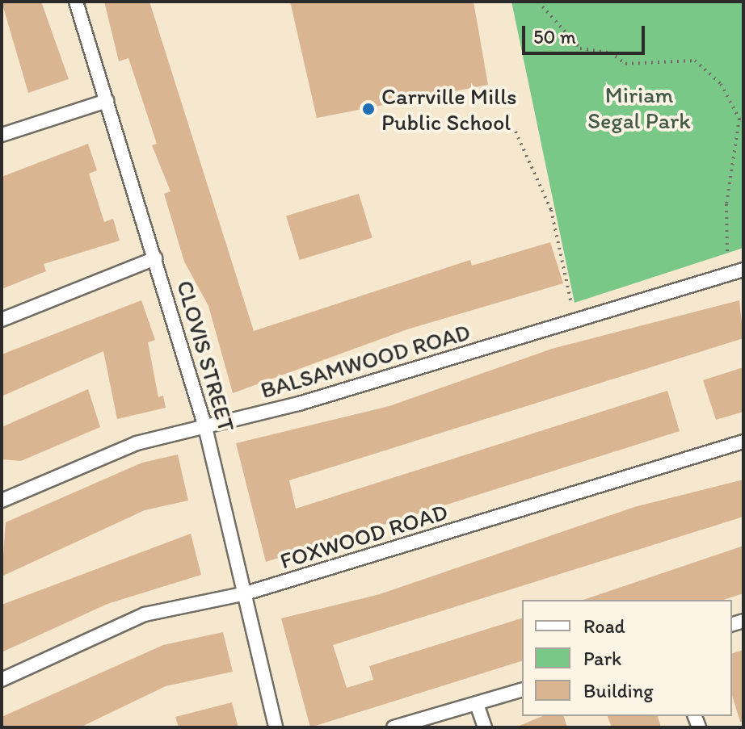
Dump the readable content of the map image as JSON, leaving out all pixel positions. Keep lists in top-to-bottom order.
{
  "streets": {
    "street": ["CLOVIS STREET", "BALSAMWOOD ROAD", "FOXWOOD ROAD"]
  },
  "crossings": [
    ["CLOVIS STREET", "BALSAMWOOD ROAD"],
    ["CLOVIS STREET", "FOXWOOD ROAD"]
  ],
  "parks": ["Miriam Segal Park"],
  "places": ["Carrville Mills Public School"],
  "legend": ["Road", "Park", "Building"],
  "scale_bar": "50 m"
}
